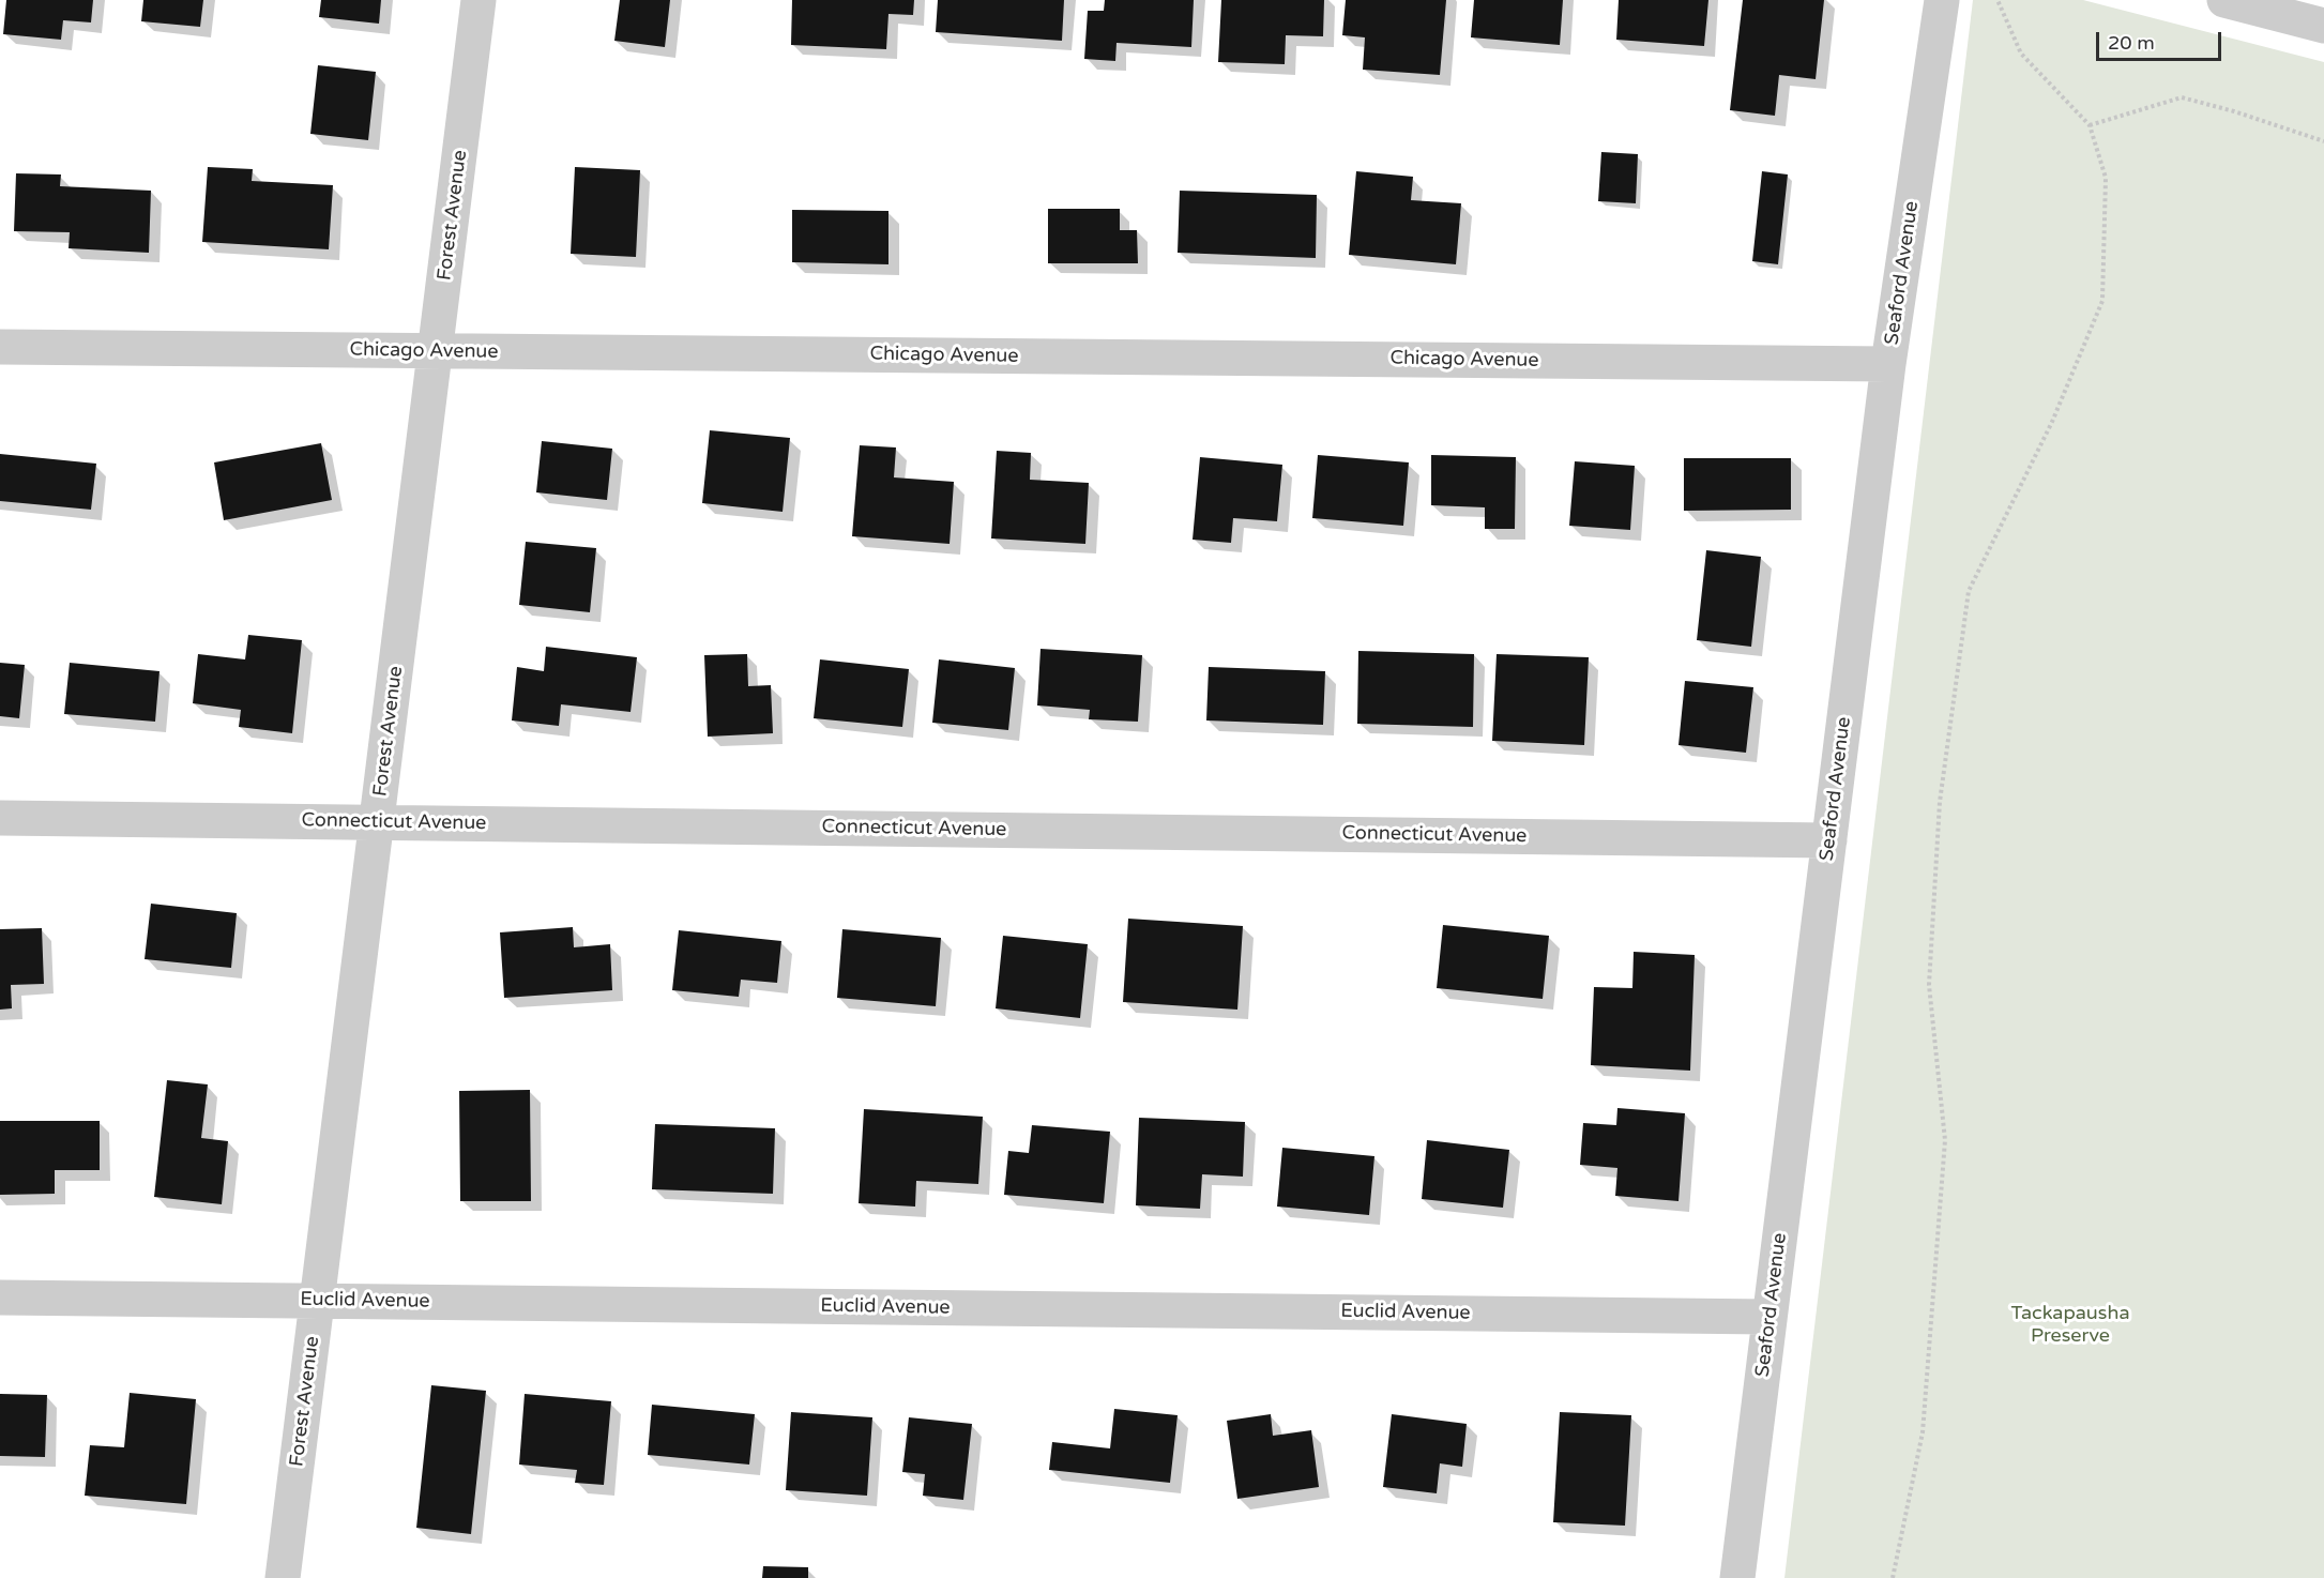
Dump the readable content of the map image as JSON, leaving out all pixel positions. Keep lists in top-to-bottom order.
{
  "streets": {
    "street": [
      "Forest Avenue",
      "Seaford Avenue",
      "Chicago Avenue",
      "Connecticut Avenue",
      "Euclid Avenue"
    ]
  },
  "crossings": [
    ["Forest Avenue", "Chicago Avenue"],
    ["Forest Avenue", "Connecticut Avenue"],
    ["Forest Avenue", "Euclid Avenue"],
    ["Seaford Avenue", "Chicago Avenue"],
    ["Seaford Avenue", "Connecticut Avenue"],
    ["Seaford Avenue", "Euclid Avenue"]
  ],
  "parks": ["Tackapausha Preserve"],
  "scale_bar": "20 m"
}
